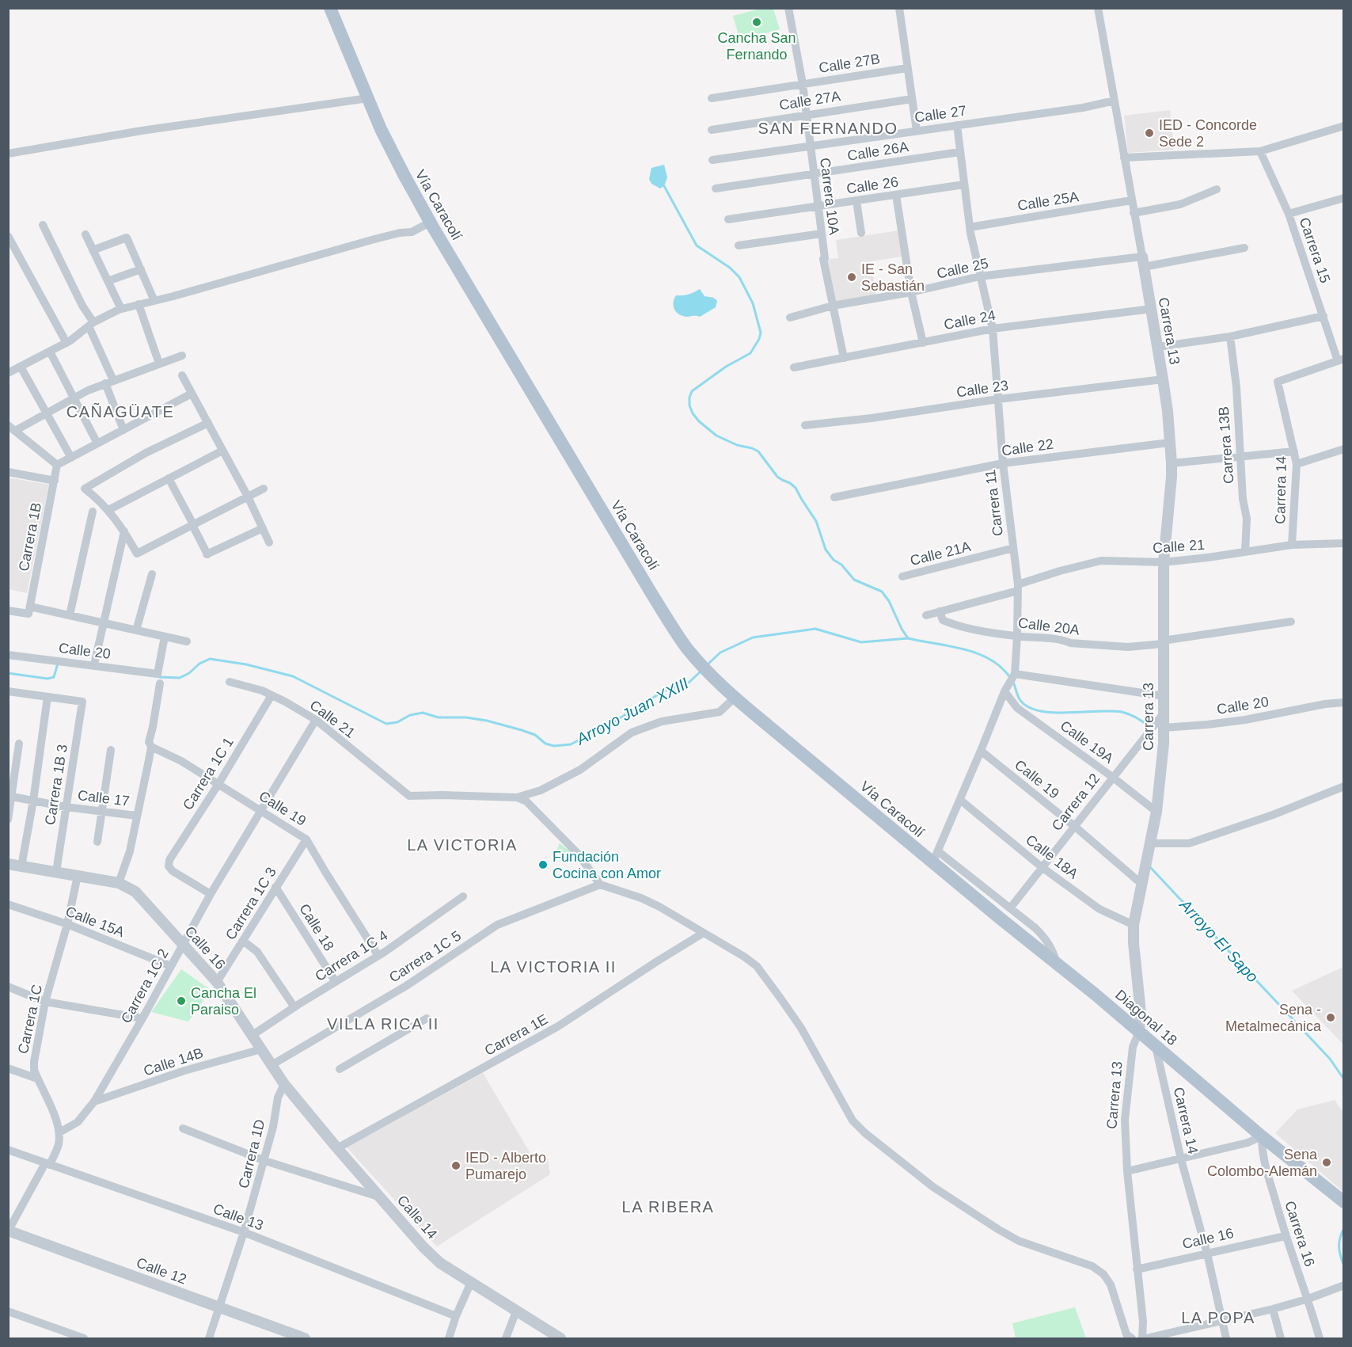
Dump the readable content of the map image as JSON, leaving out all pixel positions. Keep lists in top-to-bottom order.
{
  "streets": {
    "main road": ["Vía Caracolí", "Diagonal 18"],
    "street": [
      "Calle 27B",
      "Calle 27A",
      "Calle 27",
      "Calle 26A",
      "Calle 26",
      "Carrera 10A",
      "Calle 25A",
      "Carrera 15",
      "Calle 25",
      "Calle 24",
      "Carrera 13",
      "Calle 23",
      "Carrera 13B",
      "Calle 22",
      "Carrera 14",
      "Carrera 11",
      "Carrera 1B",
      "Calle 21",
      "Calle 21A",
      "Calle 20A",
      "Calle 20",
      "Calle 19A",
      "Carrera 1C 1",
      "Calle 19",
      "Carrera 1B 3",
      "Calle 17",
      "Carrera 12",
      "Calle 18A",
      "Carrera 1C 3",
      "Calle 15A",
      "Calle 18",
      "Calle 16",
      "Carrera 1C 4",
      "Carrera 1C 5",
      "Carrera 1C 2",
      "Carrera 1C",
      "Carrera 1E",
      "Calle 14B",
      "Carrera 1D",
      "Calle 13",
      "Calle 14",
      "Carrera 16",
      "Calle 12"
    ]
  },
  "crossings": [
    ["Calle 27B", "Carrera 10A"],
    ["Calle 27A", "Carrera 10A"],
    ["Calle 27", "Carrera 10A"],
    ["Calle 27", "Carrera 13"],
    ["Calle 27", "Carrera 11"],
    ["Calle 26A", "Carrera 10A"],
    ["Calle 26A", "Carrera 11"],
    ["Calle 26", "Carrera 10A"],
    ["Calle 26", "Carrera 11"],
    ["Carrera 10A", "Calle 25"],
    ["Carrera 10A", "Calle 24"],
    ["Calle 25A", "Carrera 13"],
    ["Calle 25A", "Carrera 11"],
    ["Vía Caracolí", "Carrera 11"],
    ["Vía Caracolí", "Diagonal 18"],
    ["Carrera 15", "Carrera 14"],
    ["Calle 25", "Carrera 13"],
    ["Calle 25", "Carrera 11"],
    ["Calle 24", "Carrera 13"],
    ["Calle 24", "Carrera 11"],
    ["Carrera 13", "Calle 23"],
    ["Carrera 13", "Calle 22"],
    ["Carrera 13", "Calle 21"],
    ["Carrera 13", "Calle 20A"],
    ["Carrera 13", "Calle 20"],
    ["Carrera 13", "Calle 19A"],
    ["Carrera 13", "Calle 19"],
    ["Carrera 13", "Carrera 12"],
    ["Carrera 13", "Calle 18A"],
    ["Carrera 13", "Calle 16"],
    ["Carrera 13", "Diagonal 18"],
    ["Calle 23", "Carrera 11"],
    ["Carrera 13B", "Calle 21"],
    ["Calle 22", "Carrera 11"],
    ["Carrera 14", "Calle 21"],
    ["Carrera 14", "Calle 16"],
    ["Carrera 14", "Diagonal 18"],
    ["Carrera 11", "Calle 21"],
    ["Carrera 11", "Calle 21A"],
    ["Carrera 11", "Calle 20A"],
    ["Carrera 11", "Calle 19A"],
    ["Carrera 11", "Calle 19"],
    ["Carrera 11", "Calle 18A"],
    ["Carrera 11", "Diagonal 18"],
    ["Calle 21", "Calle 20A"],
    ["Calle 21", "Carrera 1C 1"],
    ["Calle 21", "Carrera 1C 2"],
    ["Calle 20", "Carrera 12"],
    ["Calle 19A", "Carrera 12"],
    ["Carrera 1C 1", "Calle 19"],
    ["Carrera 1C 1", "Carrera 1C 2"],
    ["Calle 19", "Carrera 12"],
    ["Calle 19", "Carrera 1C 3"],
    ["Calle 19", "Carrera 1C 4"],
    ["Calle 19", "Carrera 1C 2"],
    ["Carrera 1B 3", "Calle 17"],
    ["Carrera 1B 3", "Calle 16"],
    ["Carrera 12", "Calle 18A"],
    ["Carrera 12", "Diagonal 18"],
    ["Carrera 1C 3", "Calle 18"],
    ["Carrera 1C 3", "Calle 16"],
    ["Calle 15A", "Carrera 1C 2"],
    ["Calle 15A", "Carrera 1C"],
    ["Calle 18", "Carrera 1C 4"],
    ["Calle 16", "Carrera 1C 4"],
    ["Calle 16", "Carrera 1C 5"],
    ["Calle 16", "Carrera 1C 2"],
    ["Calle 16", "Carrera 1C"],
    ["Calle 16", "Carrera 1E"],
    ["Calle 16", "Calle 14B"],
    ["Calle 16", "Carrera 1D"],
    ["Calle 16", "Calle 14"],
    ["Calle 16", "Carrera 16"],
    ["Carrera 1C 2", "Carrera 1C"],
    ["Carrera 1C 2", "Calle 14B"],
    ["Diagonal 18", "Carrera 16"],
    ["Carrera 1D", "Calle 13"],
    ["Carrera 1D", "Calle 14"],
    ["Carrera 1D", "Calle 12"]
  ],
  "districts": [
    "SAN FERNANDO",
    "CAÑAGÜATE",
    "LA VICTORIA",
    "LA VICTORIA II",
    "VILLA RICA II",
    "LA RIBERA",
    "LA POPA"
  ],
  "water": ["Arroyo Juan XXIII", "Arroyo El Sapo"],
  "places": [
    "Cancha San Fernando",
    "IED - Concorde Sede 2",
    "IE - San Sebastián",
    "Fundación Cocina con Amor",
    "Cancha El Paraiso",
    "Sena - Metalmecánica",
    "Sena Colombo-Alemán",
    "IED - Alberto Pumarejo"
  ]
}
